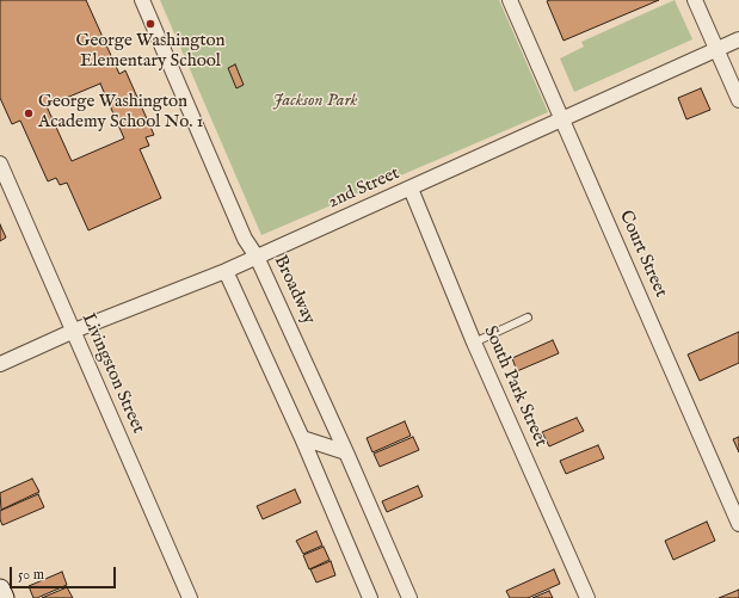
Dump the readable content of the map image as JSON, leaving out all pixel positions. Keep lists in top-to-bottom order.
{
  "streets": {
    "street": [
      "2nd Street",
      "Court Street",
      "Broadway",
      "Livingston Street",
      "South Park Street"
    ]
  },
  "crossings": [
    ["2nd Street", "Court Street"],
    ["2nd Street", "Broadway"],
    ["2nd Street", "Livingston Street"],
    ["2nd Street", "South Park Street"]
  ],
  "parks": ["Jackson Park"],
  "places": ["George Washington Elementary School", "George Washington Academy School No. 1"],
  "scale_bar": "50 m"
}
